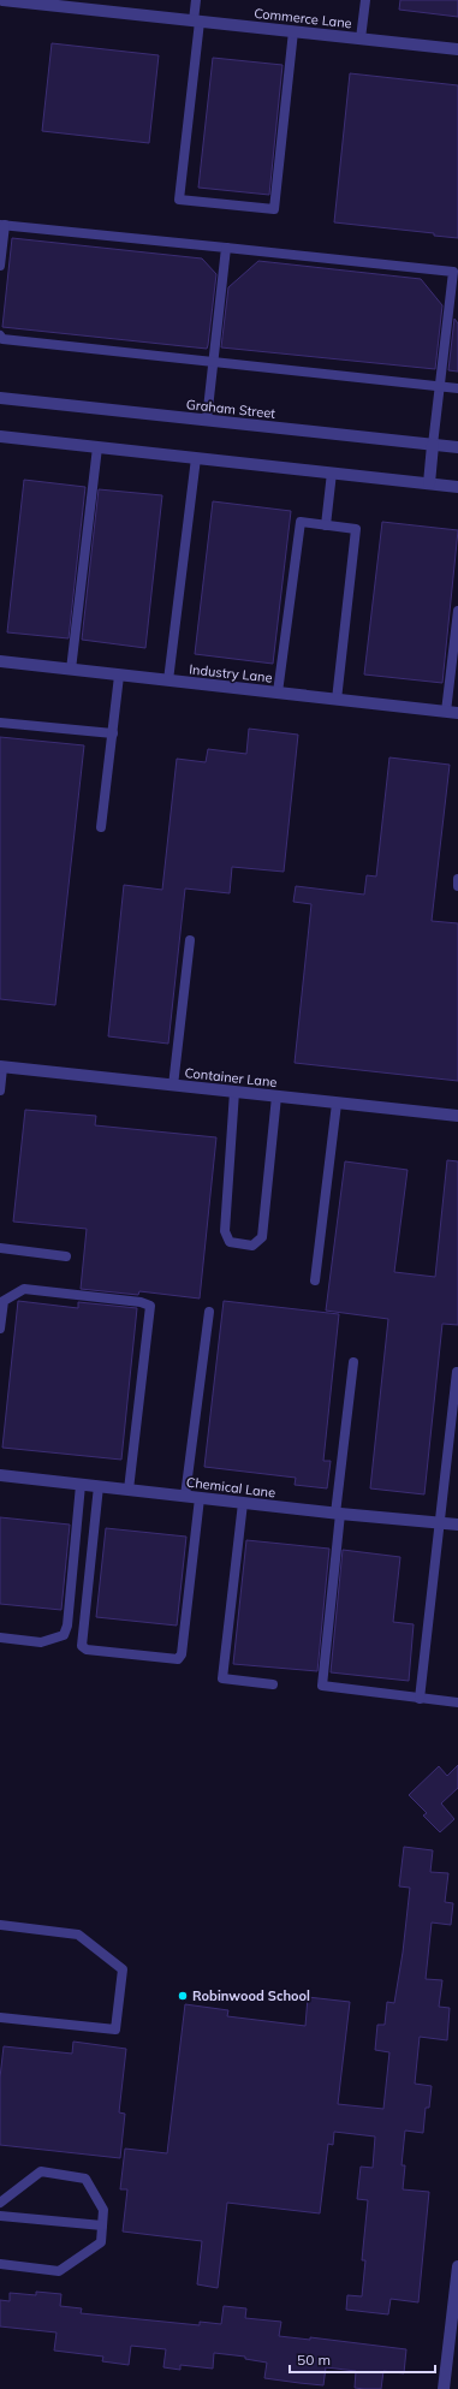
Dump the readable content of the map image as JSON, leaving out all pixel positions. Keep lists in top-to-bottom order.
{
  "streets": {
    "street": [
      "Commerce Lane",
      "Graham Street",
      "Industry Lane",
      "Container Lane",
      "Chemical Lane"
    ]
  },
  "places": ["Robinwood School"],
  "scale_bar": "50 m"
}
